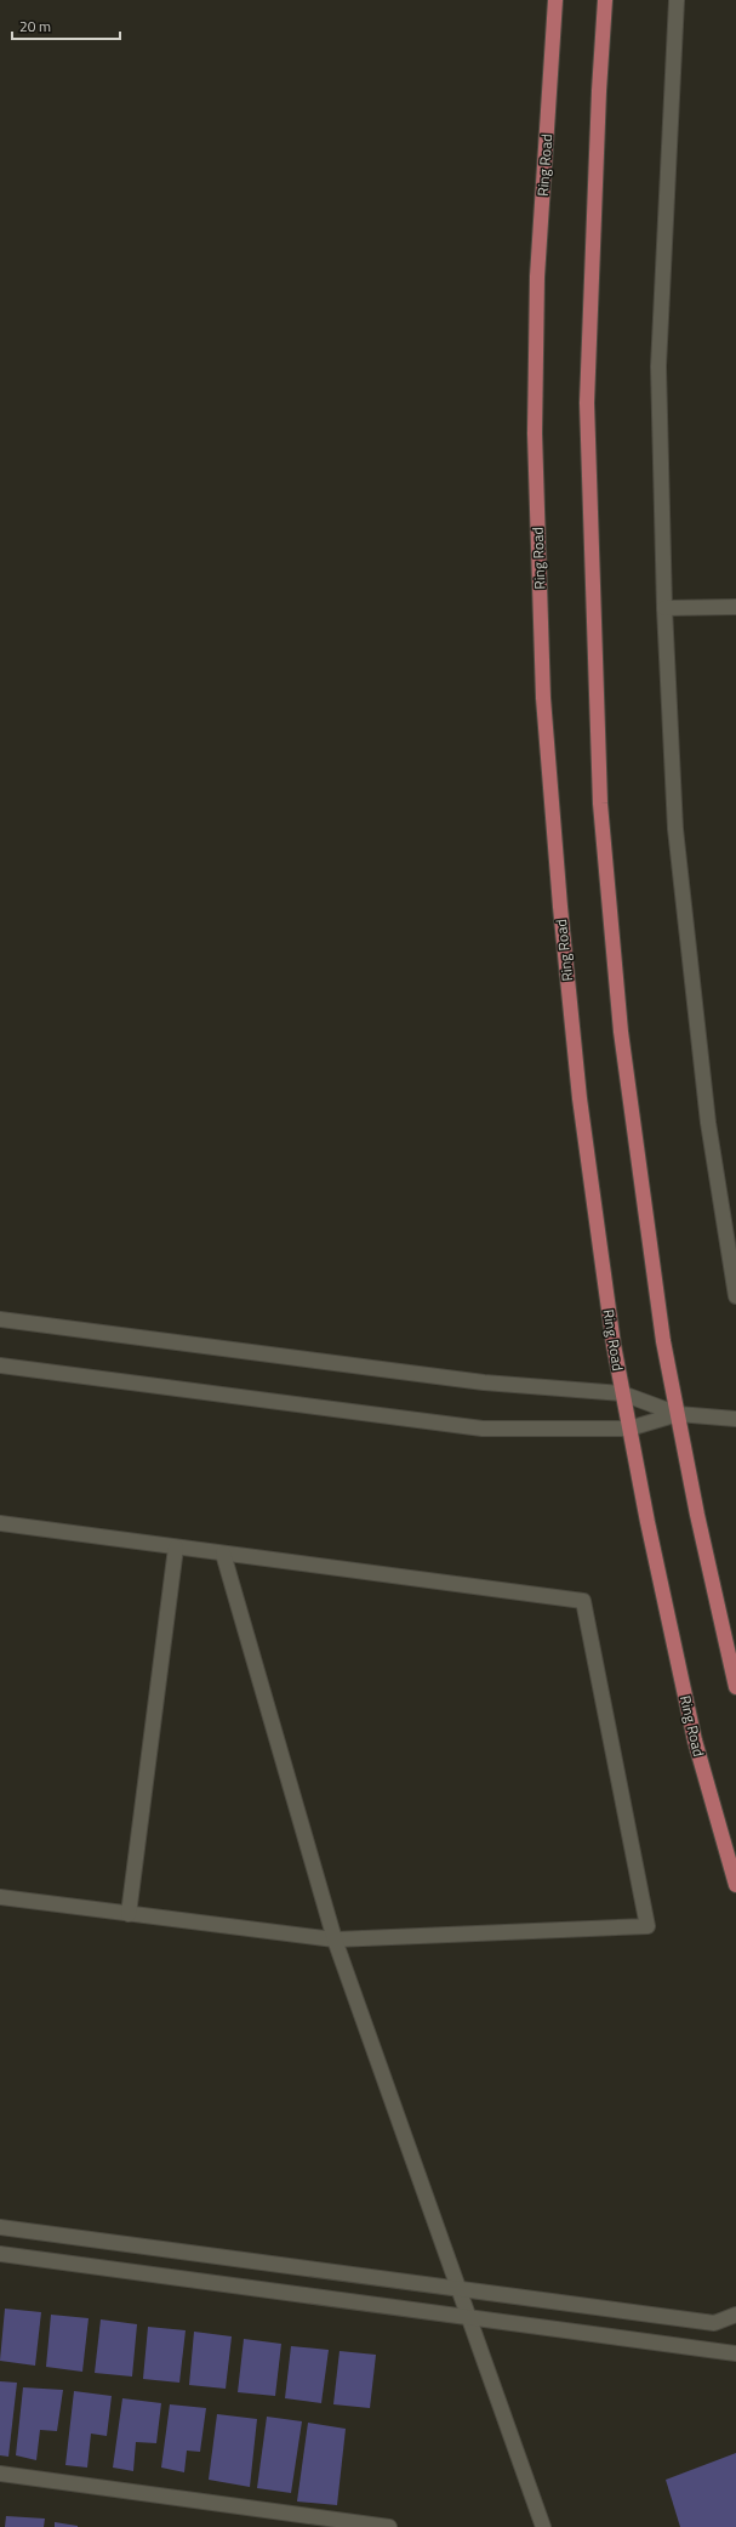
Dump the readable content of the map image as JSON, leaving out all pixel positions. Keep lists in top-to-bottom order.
{
  "streets": {
    "highway": ["Ring Road"]
  },
  "scale_bar": "20 m"
}
